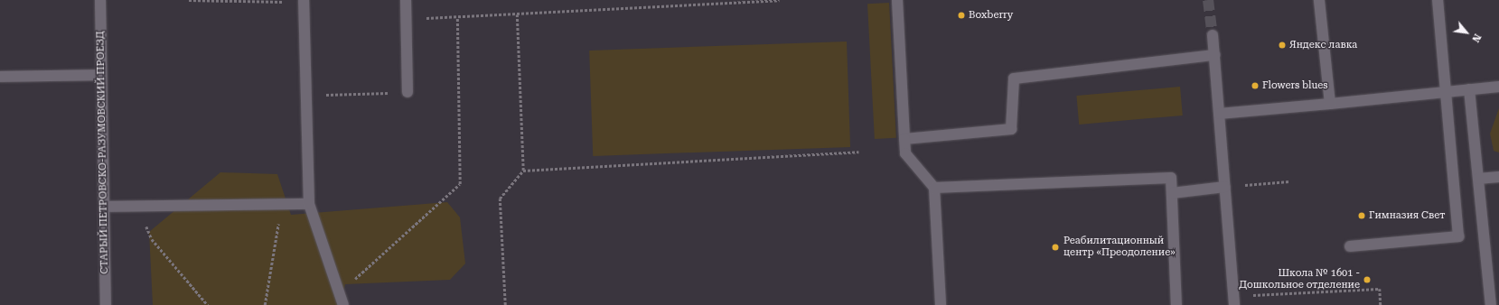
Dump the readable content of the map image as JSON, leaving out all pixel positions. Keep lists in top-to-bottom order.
{
  "streets": {
    "street": ["СТАРЫЙ ПЕТРОВСКО-РАЗУМОВСКИЙ ПРОЕЗД"]
  },
  "places": [
    "Boxberry",
    "Яндекс лавка",
    "Flowers blues",
    "Гимназия Свет",
    "Реабилитационный центр «Преодоление»",
    "Школа № 1601 - Дошкольное отделение"
  ],
  "north": "bottom right"
}
